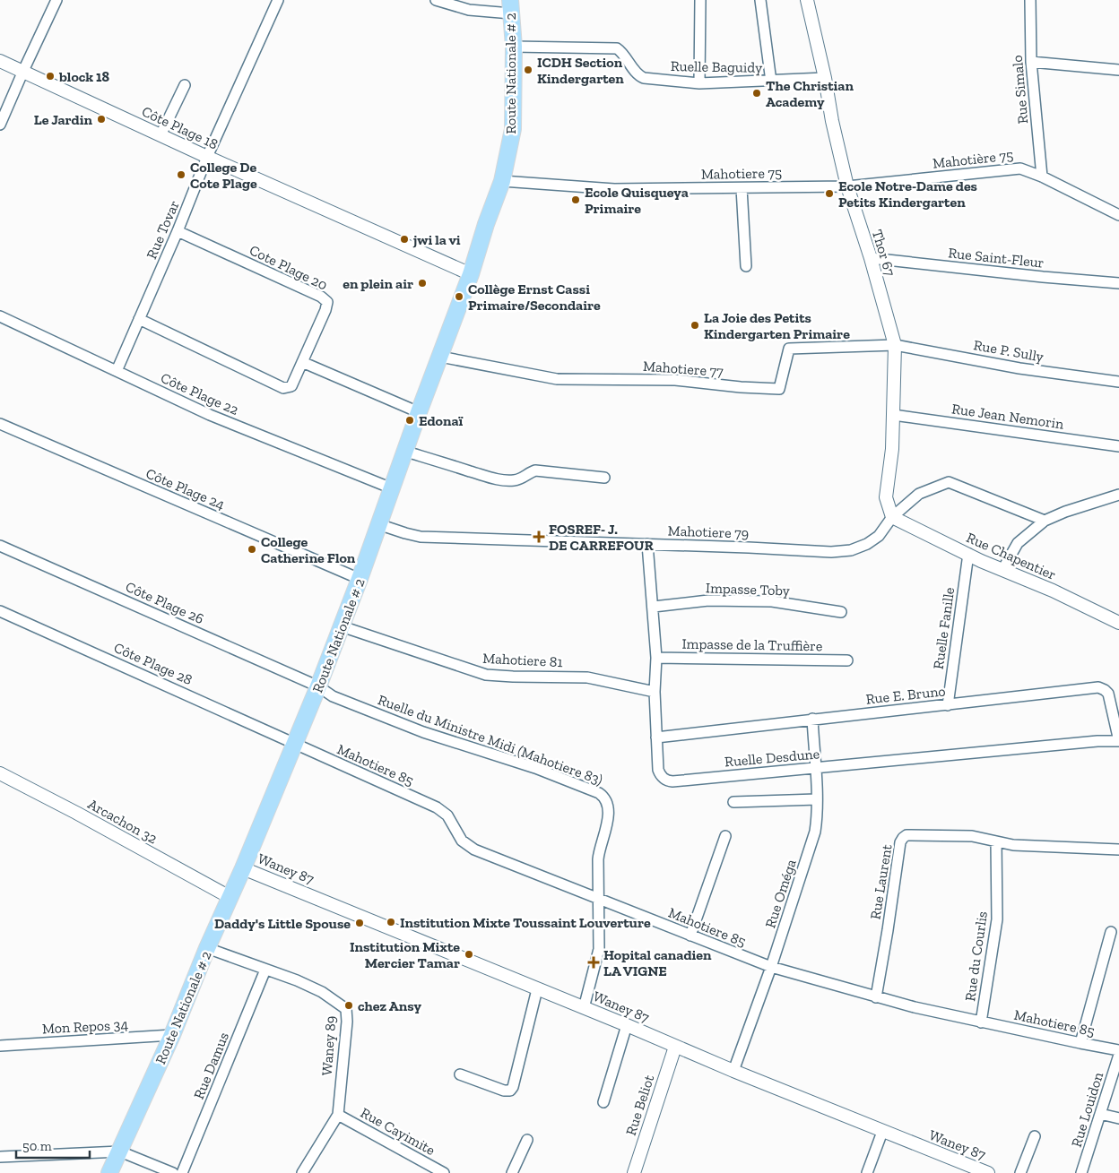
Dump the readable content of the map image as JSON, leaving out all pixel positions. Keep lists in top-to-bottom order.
{
  "streets": {
    "main road": ["Route Nationale # 2"],
    "street": [
      "Ruelle Baguidy",
      "Rue Simalo",
      "Côte Plage 18",
      "Mahotière 75",
      "Mahotiere 75",
      "Rue Tovar",
      "Thor 67",
      "Rue Saint-Fleur",
      "Cote Plage 20",
      "Rue P. Sully",
      "Mahotiere 77",
      "Côte Plage 22",
      "Rue Jean Nemorin",
      "Côte Plage 24",
      "Mahotiere 79",
      "Rue Chapentier",
      "Impasse Toby",
      "Côte Plage 26",
      "Ruelle Fanille",
      "Impasse de la Truffière",
      "Mahotiere 81",
      "Côte Plage 28",
      "Rue E. Bruno",
      "Ruelle du Ministre Midi (Mahotiere 83)",
      "Ruelle Desdune",
      "Mahotiere 85",
      "Arcachon 32",
      "Waney 87",
      "Rue Laurent",
      "Rue Oméga",
      "Rue du Courlis",
      "Mon Repos 34",
      "Waney 89",
      "Rue Damus",
      "Rue Beliot",
      "Rue Louidon",
      "Rue Cayimite"
    ]
  },
  "crossings": [
    ["Ruelle Baguidy", "Route Nationale # 2"],
    ["Ruelle Baguidy", "Thor 67"],
    ["Route Nationale # 2", "Côte Plage 18"],
    ["Route Nationale # 2", "Mahotiere 75"],
    ["Route Nationale # 2", "Mahotiere 77"],
    ["Route Nationale # 2", "Côte Plage 22"],
    ["Route Nationale # 2", "Côte Plage 24"],
    ["Route Nationale # 2", "Mahotiere 79"],
    ["Route Nationale # 2", "Côte Plage 26"],
    ["Route Nationale # 2", "Mahotiere 81"],
    ["Route Nationale # 2", "Côte Plage 28"],
    ["Route Nationale # 2", "Ruelle du Ministre Midi (Mahotiere 83)"],
    ["Route Nationale # 2", "Mahotiere 85"],
    ["Route Nationale # 2", "Arcachon 32"],
    ["Route Nationale # 2", "Waney 87"],
    ["Route Nationale # 2", "Mon Repos 34"],
    ["Route Nationale # 2", "Waney 89"],
    ["Rue Simalo", "Mahotière 75"],
    ["Côte Plage 18", "Rue Tovar"],
    ["Mahotière 75", "Mahotiere 75"],
    ["Mahotière 75", "Thor 67"],
    ["Mahotiere 75", "Thor 67"],
    ["Rue Tovar", "Cote Plage 20"],
    ["Rue Tovar", "Côte Plage 22"],
    ["Thor 67", "Rue Saint-Fleur"],
    ["Thor 67", "Rue P. Sully"],
    ["Thor 67", "Mahotiere 77"],
    ["Thor 67", "Rue Jean Nemorin"],
    ["Thor 67", "Mahotiere 79"],
    ["Thor 67", "Rue Chapentier"],
    ["Rue P. Sully", "Mahotiere 77"],
    ["Mahotiere 79", "Rue Chapentier"],
    ["Mahotiere 79", "Ruelle Desdune"],
    ["Rue Chapentier", "Ruelle Fanille"],
    ["Impasse Toby", "Ruelle Desdune"],
    ["Côte Plage 26", "Ruelle du Ministre Midi (Mahotiere 83)"],
    ["Ruelle Fanille", "Rue E. Bruno"],
    ["Impasse de la Truffière", "Ruelle Desdune"],
    ["Mahotiere 81", "Ruelle Desdune"],
    ["Côte Plage 28", "Mahotiere 85"],
    ["Rue E. Bruno", "Ruelle Desdune"],
    ["Rue E. Bruno", "Rue Oméga"],
    ["Ruelle du Ministre Midi (Mahotiere 83)", "Mahotiere 85"],
    ["Ruelle du Ministre Midi (Mahotiere 83)", "Waney 87"],
    ["Ruelle Desdune", "Rue Oméga"],
    ["Mahotiere 85", "Rue Laurent"],
    ["Mahotiere 85", "Rue Oméga"],
    ["Mahotiere 85", "Rue du Courlis"],
    ["Waney 87", "Rue Oméga"],
    ["Waney 87", "Rue Beliot"],
    ["Rue Laurent", "Rue du Courlis"],
    ["Waney 89", "Rue Damus"],
    ["Waney 89", "Rue Cayimite"]
  ],
  "places": {
    "other": [
      "ICDH Section Kindergarten",
      "block 18",
      "The Christian Academy",
      "Le Jardin",
      "College De Cote Plage",
      "Ecole Notre-Dame des Petits Kindergarten",
      "Ecole Quisqueya Primaire",
      "jwi la vi",
      "en plein air",
      "Collège Ernst Cassi Primaire/Secondaire",
      "La Joie des Petits Kindergarten Primaire",
      "Edonaï",
      "College Catherine Flon",
      "Institution Mixte Toussaint Louverture",
      "Daddy's Little Spouse",
      "Institution Mixte Mercier Tamar",
      "chez Ansy"
    ],
    "health": ["FOSREF- J. DE CARREFOUR", "Hopital canadien LA VIGNE"]
  },
  "scale_bar": "50 m"
}
